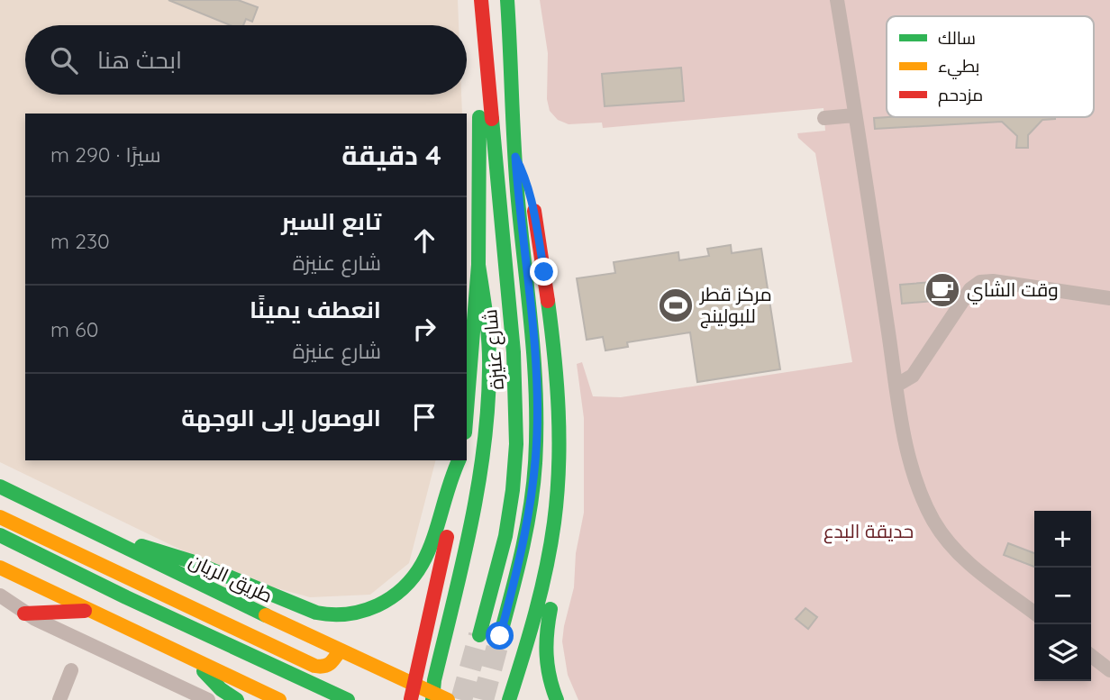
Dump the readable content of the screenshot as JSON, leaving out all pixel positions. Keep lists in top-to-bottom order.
{
  "streets": {
    "main road": ["شارع عنيزة", "طريق الريان"]
  },
  "parks": ["حديقة البدع"],
  "places": {
    "cafe": ["وقت الشاي"],
    "sports": ["مركز قطر للبولينج"]
  },
  "legend": ["سالك", "بطيء", "مزدحم"],
  "page": {
    "search": "ابحث هنا",
    "heading": ["4 دقيقة", "سيرًا · 290 m"],
    "list": [
      ["تابع السير", "شارع عنيزة", "230 m"],
      ["انعطف يمينًا", "شارع عنيزة", "60 m"],
      "الوصول إلى الوجهة"
    ],
    "map_buttons": ["+", "−"]
  }
}
